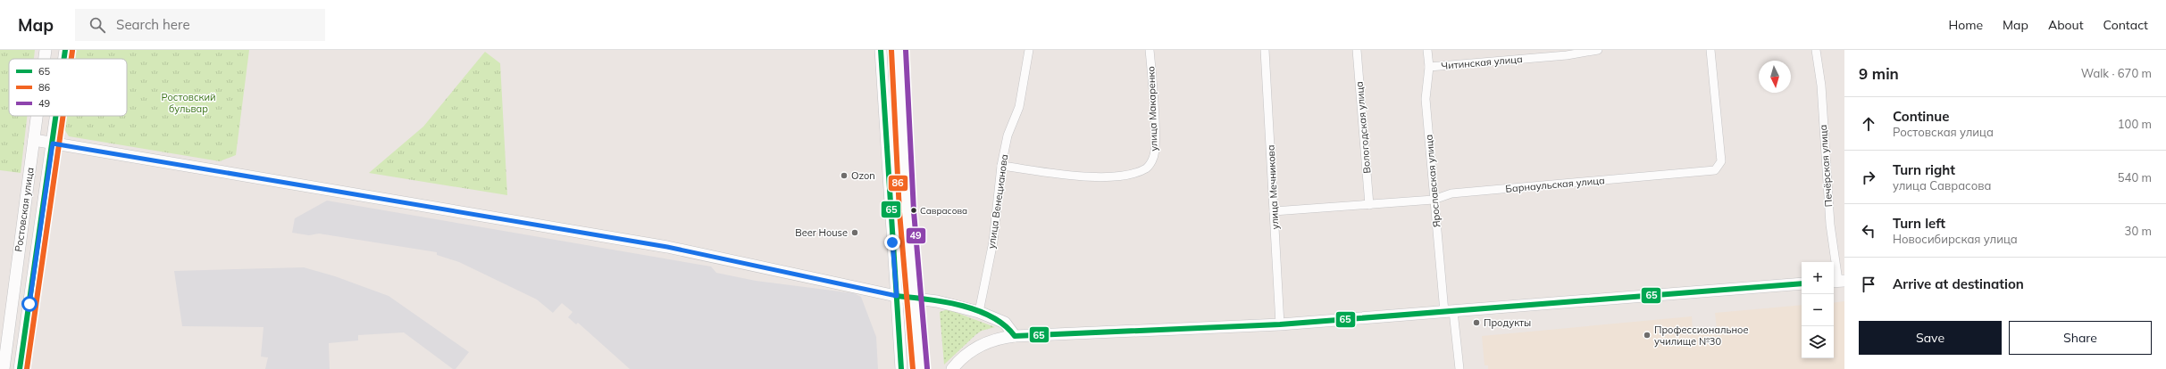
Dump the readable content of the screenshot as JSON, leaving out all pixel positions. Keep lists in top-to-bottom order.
{
  "streets": {
    "street": [
      "Читинская улица",
      "улица Макаренко",
      "Вологодская улица",
      "Печёрская улица",
      "Ярославская улица",
      "Барнаульская улица",
      "улица Мечникова",
      "улица Венецианова",
      "Ростовская улица"
    ]
  },
  "crossings": [
    ["Читинская улица", "Ярославская улица"],
    ["улица Макаренко", "улица Венецианова"],
    ["Вологодская улица", "Барнаульская улица"],
    ["Ярославская улица", "Барнаульская улица"],
    ["Барнаульская улица", "улица Мечникова"]
  ],
  "parks": ["Ростовский бульвар"],
  "places": [
    "Ozon",
    "Саврасова",
    "Beer House",
    "Продукты",
    "Профессиональное училище №30"
  ],
  "lines": ["transit line 65", "transit line 86", "transit line 49"],
  "legend": ["65", "86", "49"],
  "north": "bottom",
  "page": {
    "header": "Map",
    "search": "Search here",
    "nav": [
      "Home",
      "Map",
      "About",
      "Contact"
    ],
    "heading": ["9 min", "Walk · 670 m"],
    "list": [
      ["Continue", "Ростовская улица", "100 m"],
      ["Turn right", "улица Саврасова", "540 m"],
      ["Turn left", "Новосибирская улица", "30 m"],
      "Arrive at destination"
    ],
    "map_buttons": ["+", "−"],
    "buttons": ["Save", "Share"]
  }
}
